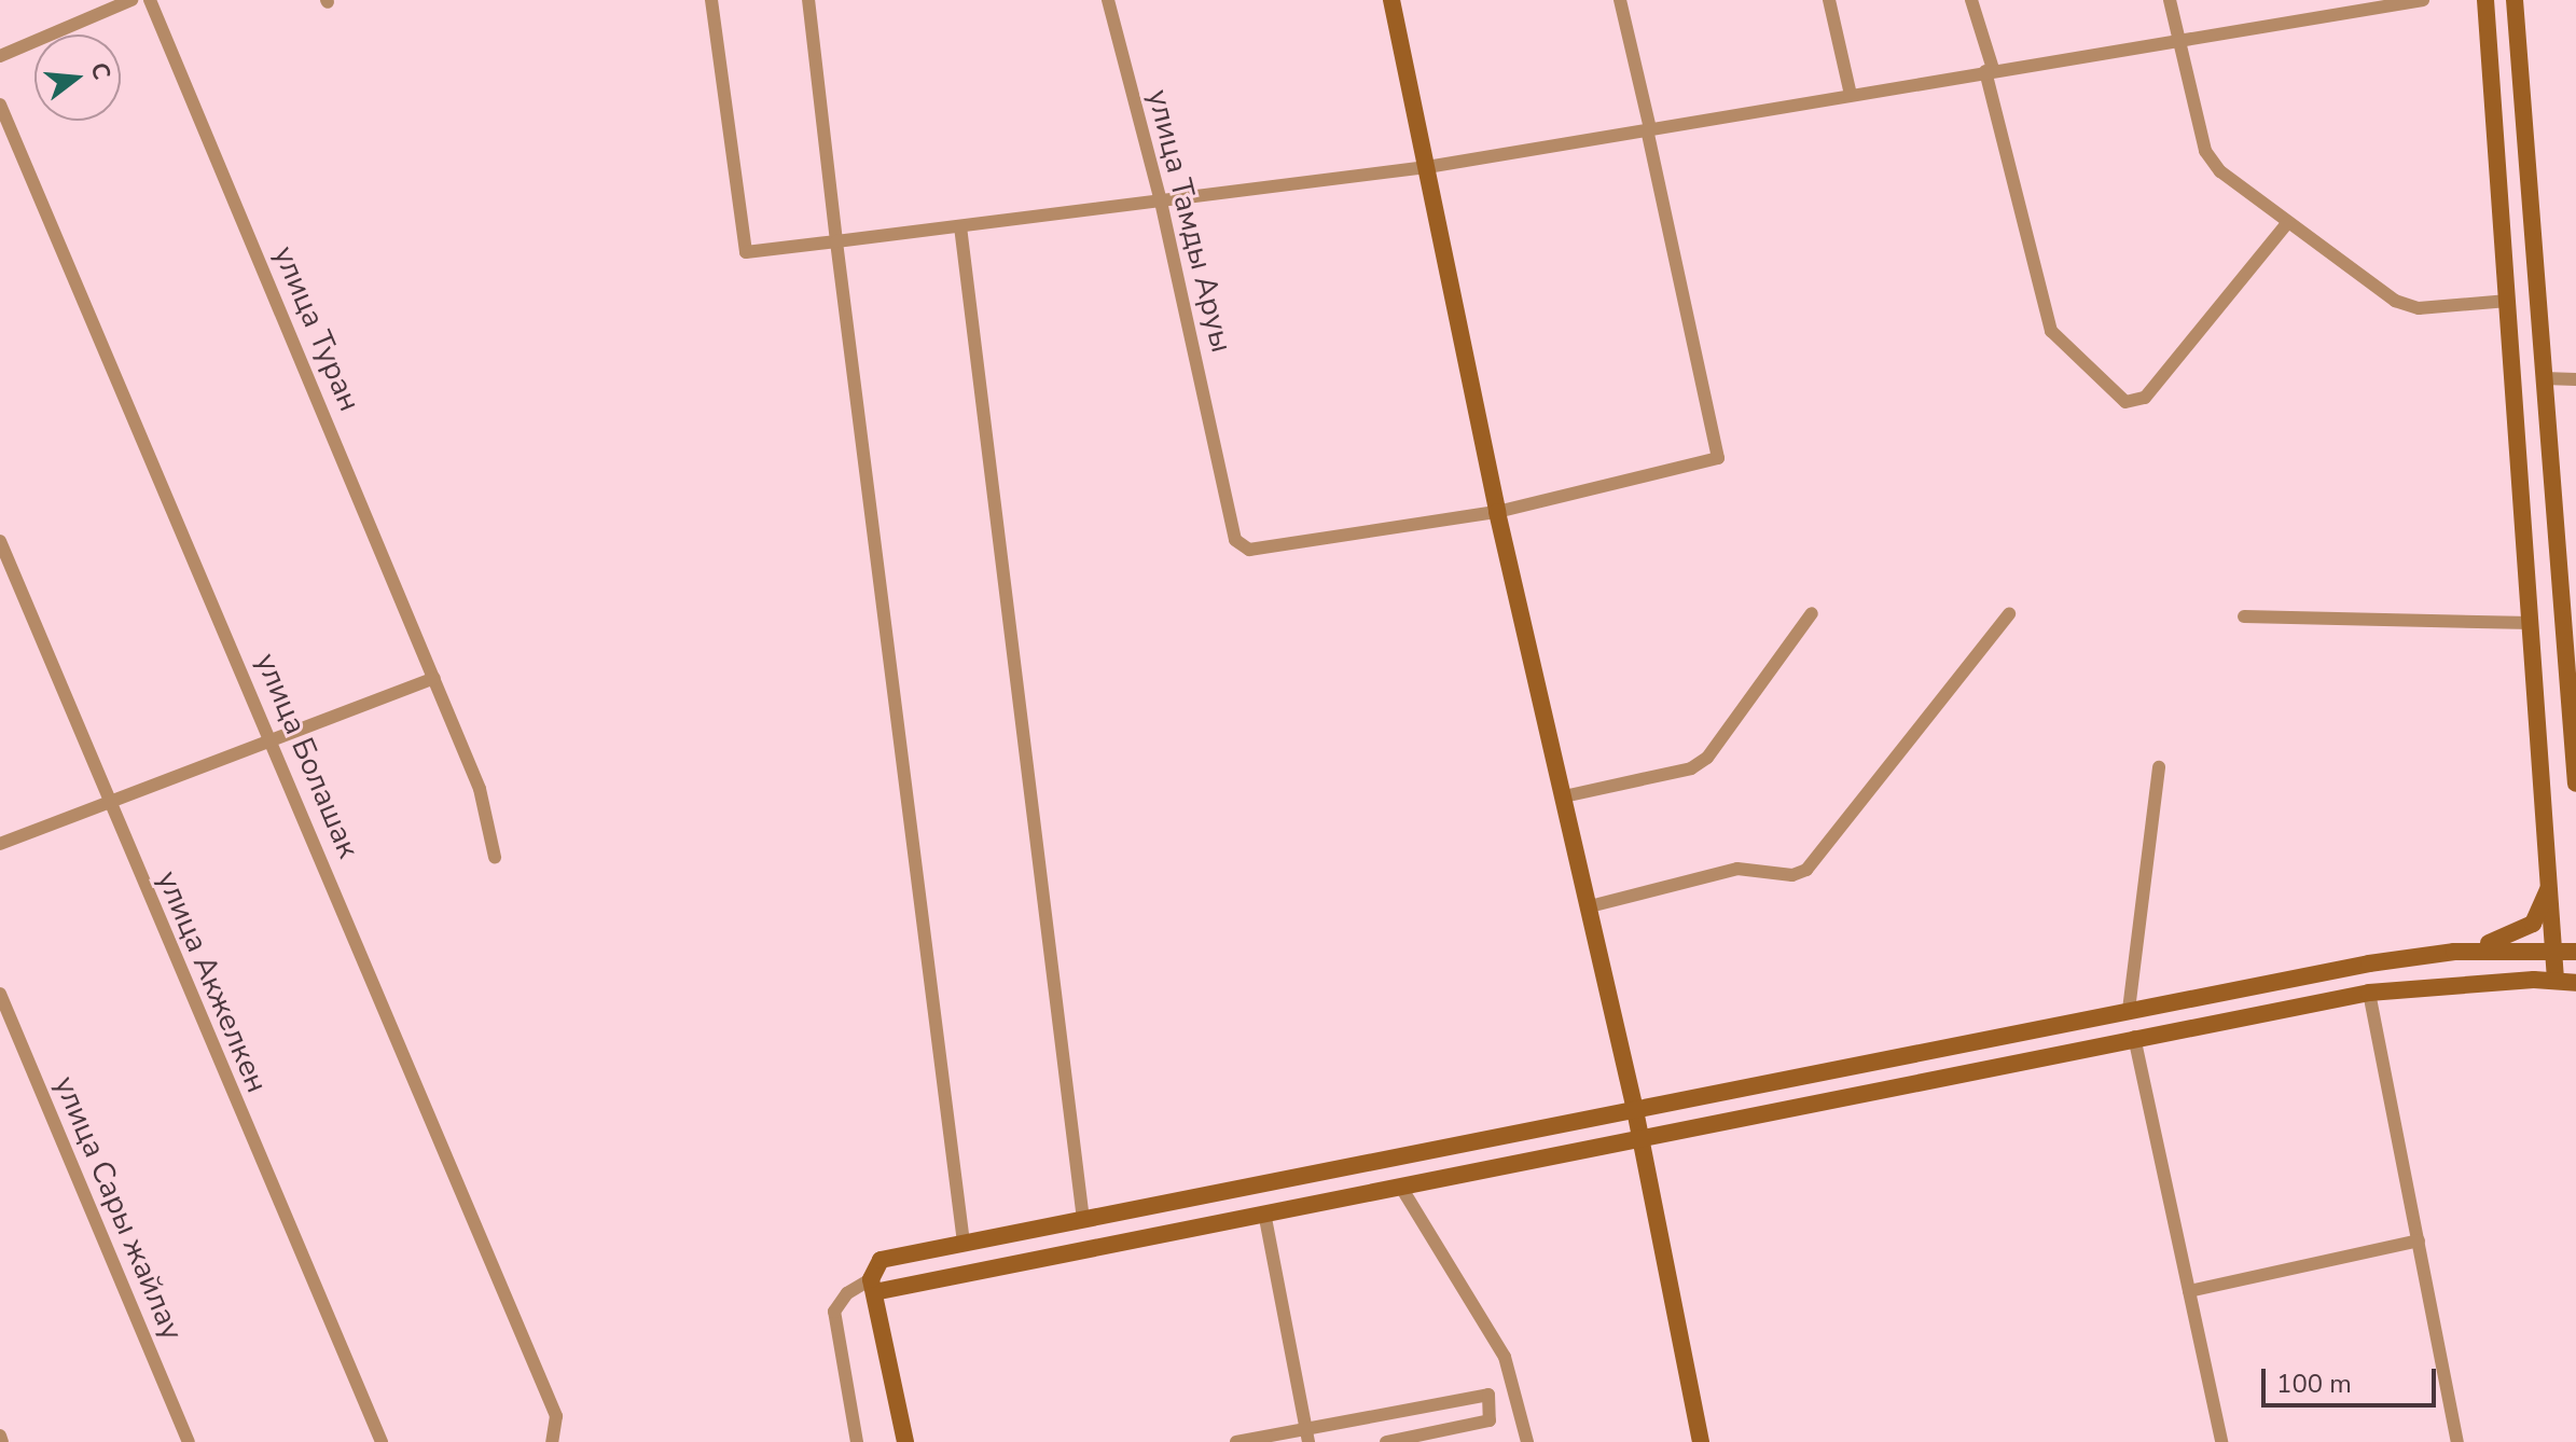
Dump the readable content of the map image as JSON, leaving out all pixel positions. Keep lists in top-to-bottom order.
{
  "streets": {
    "street": [
      "улица Тамды Аруы",
      "улица Туран",
      "улица Болашак",
      "улица Акжелкен",
      "улица Сары жайлау"
    ]
  },
  "scale_bar": "100 m",
  "north": "right"
}
